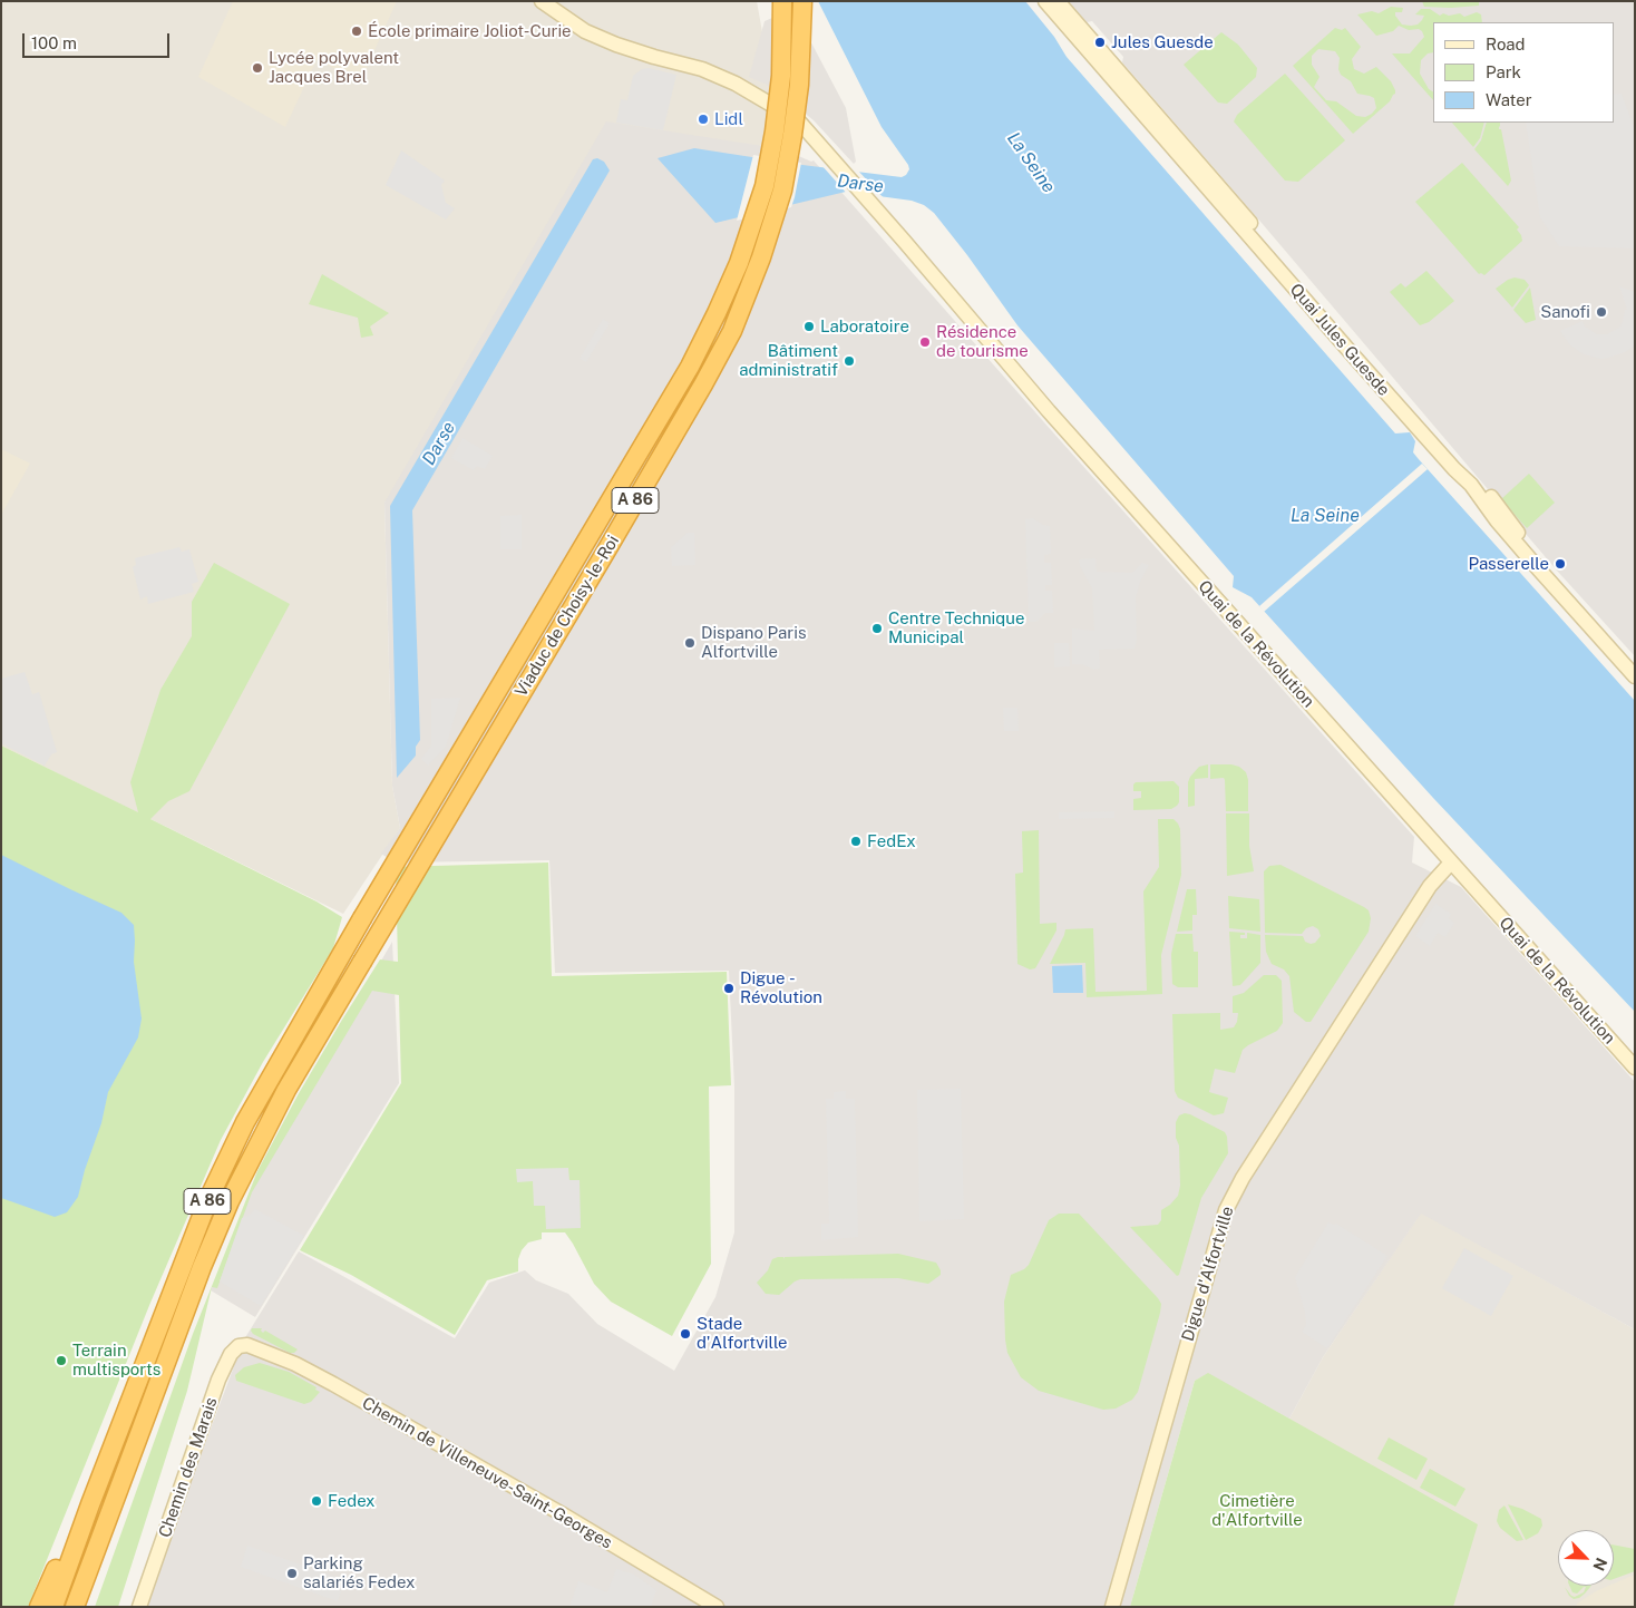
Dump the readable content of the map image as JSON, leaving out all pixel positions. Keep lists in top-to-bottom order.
{
  "streets": {
    "highway": ["A 86", "Viaduc de Choisy-le-Roi"],
    "main road": [
      "Quai Jules Guesde",
      "Quai de la Révolution",
      "Digue d'Alfortville",
      "Chemin des Marais",
      "Chemin de Villeneuve-Saint-Georges"
    ]
  },
  "crossings": [
    ["A 86", "Viaduc de Choisy-le-Roi"],
    ["Quai de la Révolution", "Digue d'Alfortville"],
    ["Chemin des Marais", "Chemin de Villeneuve-Saint-Georges"]
  ],
  "water": ["La Seine", "Darse"],
  "parks": ["Cimetière d'Alfortville"],
  "places": [
    "École primaire Joliot-Curie",
    "Jules Guesde",
    "Lycée polyvalent Jacques Brel",
    "Lidl",
    "Sanofi",
    "Laboratoire",
    "Résidence de tourisme",
    "Bâtiment administratif",
    "Passerelle",
    "Centre Technique Municipal",
    "Dispano Paris Alfortville",
    "FedEx",
    "Digue - Révolution",
    "Stade d'Alfortville",
    "Terrain multisports",
    "Fedex",
    "Parking salariés Fedex"
  ],
  "legend": ["Road", "Park", "Water"],
  "scale_bar": "100 m",
  "north": "bottom right"
}
